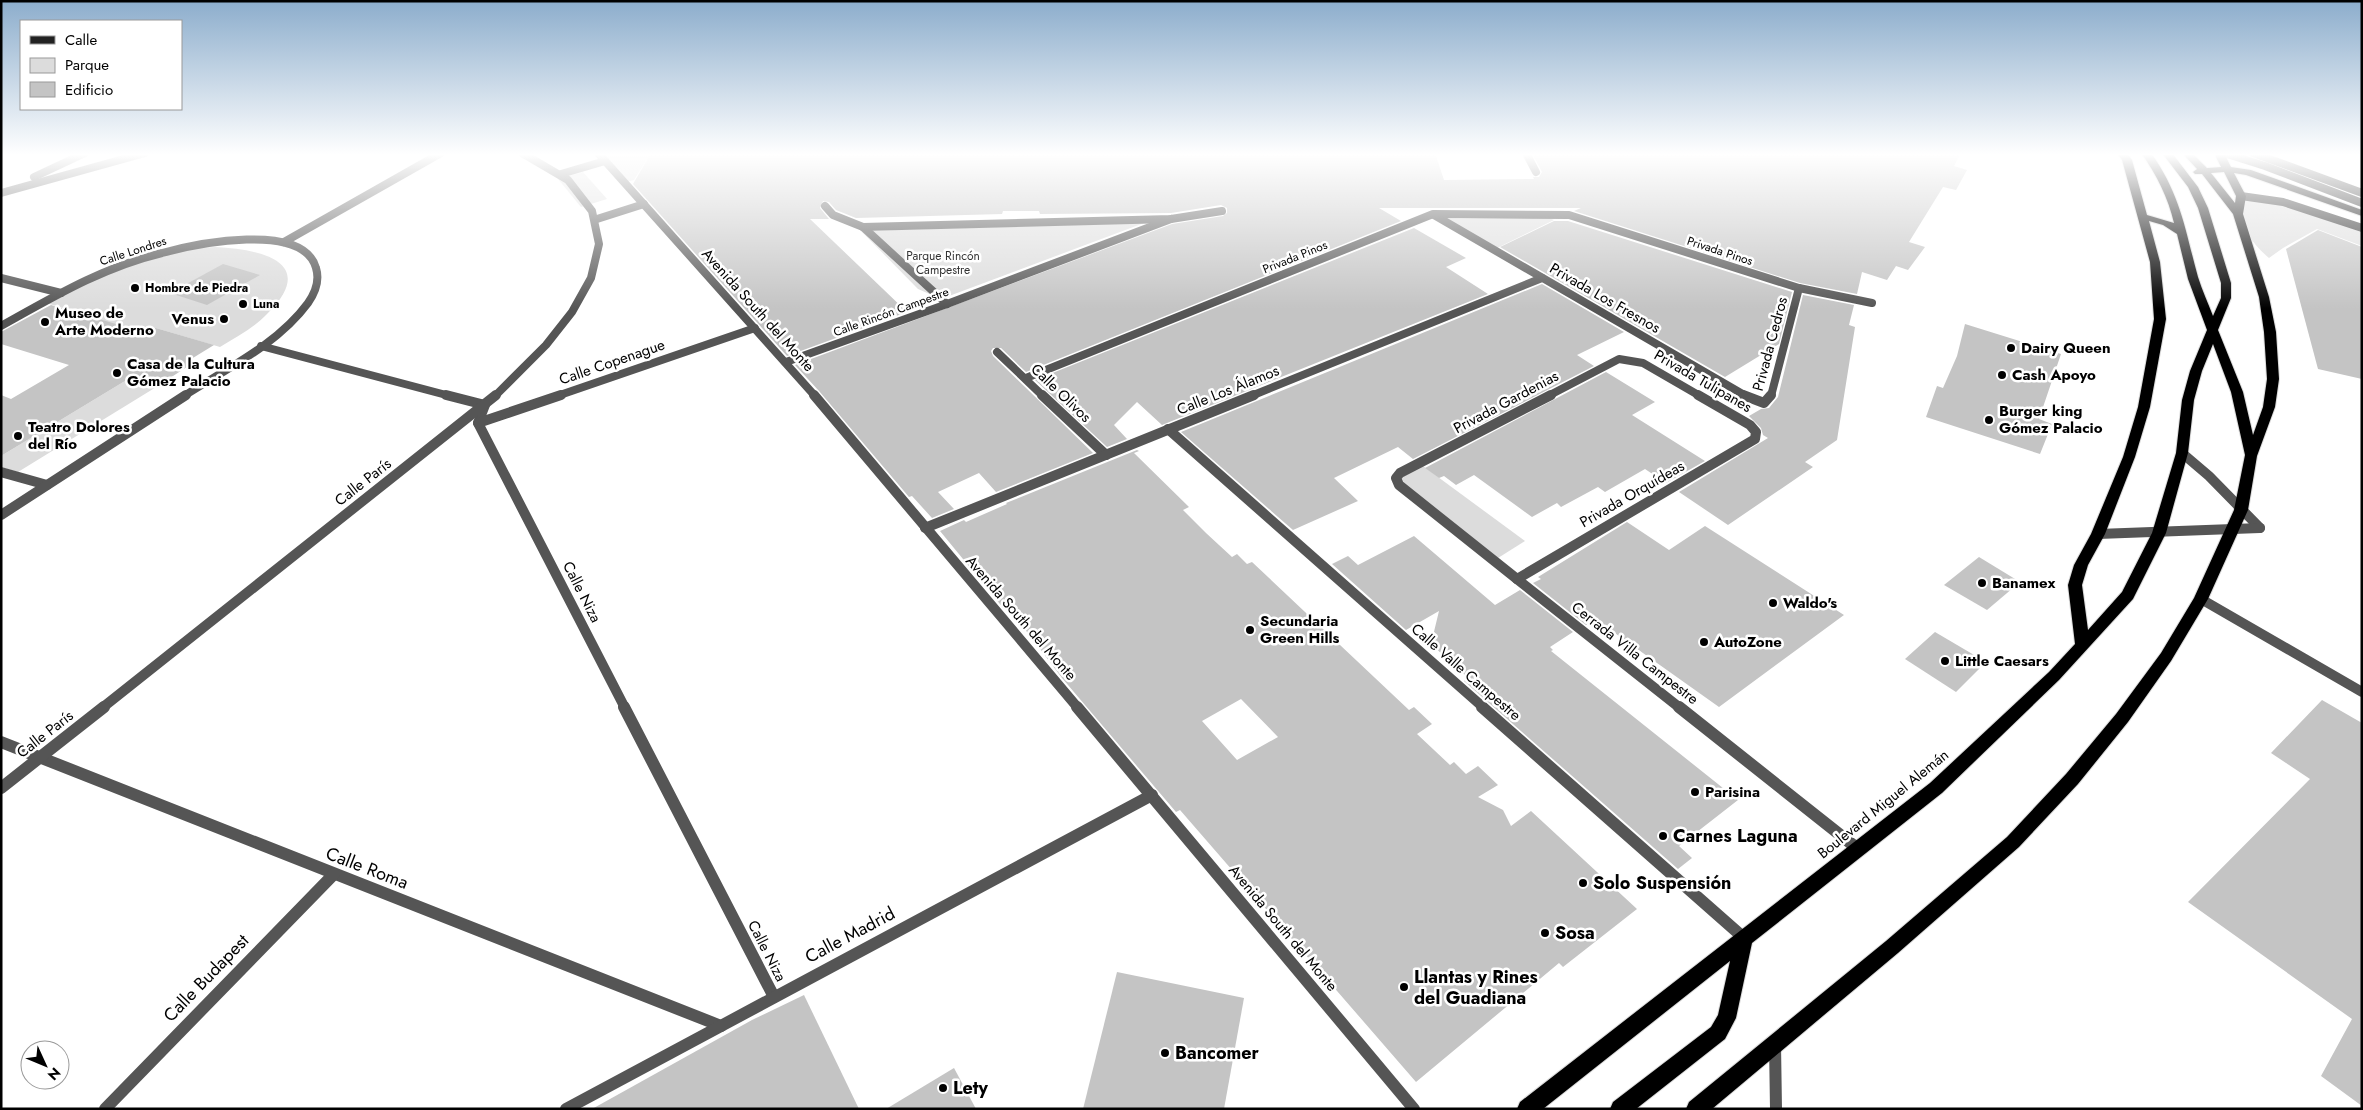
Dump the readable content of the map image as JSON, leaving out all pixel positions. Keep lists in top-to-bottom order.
{
  "streets": {
    "highway": ["Boulevard Miguel Alemán"],
    "street": [
      "Calle Londres",
      "Privada Pinos",
      "Privada Los Fresnos",
      "Avenida South del Monte",
      "Calle Rincón Campestre",
      "Privada Cedros",
      "Calle Copenague",
      "Privada Tulipanes",
      "Calle Los Álamos",
      "Calle Olivos",
      "Privada Gardenias",
      "Calle París",
      "Privada Orquídeas",
      "Calle Niza",
      "Cerrada Villa Campestre",
      "Calle Valle Campestre",
      "Calle Roma",
      "Calle Madrid",
      "Calle Budapest"
    ]
  },
  "crossings": [
    ["Privada Pinos", "Privada Los Fresnos"],
    ["Privada Pinos", "Privada Cedros"],
    ["Privada Pinos", "Calle Olivos"],
    ["Privada Los Fresnos", "Privada Cedros"],
    ["Privada Los Fresnos", "Calle Los Álamos"],
    ["Avenida South del Monte", "Calle Rincón Campestre"],
    ["Avenida South del Monte", "Calle Copenague"],
    ["Avenida South del Monte", "Calle Los Álamos"],
    ["Avenida South del Monte", "Calle Madrid"],
    ["Calle Copenague", "Calle Niza"],
    ["Privada Tulipanes", "Privada Gardenias"],
    ["Privada Tulipanes", "Privada Orquídeas"],
    ["Calle Los Álamos", "Calle Olivos"],
    ["Calle Los Álamos", "Calle Valle Campestre"],
    ["Privada Gardenias", "Cerrada Villa Campestre"],
    ["Calle París", "Calle Roma"],
    ["Privada Orquídeas", "Cerrada Villa Campestre"],
    ["Calle Niza", "Calle Madrid"],
    ["Cerrada Villa Campestre", "Boulevard Miguel Alemán"],
    ["Calle Valle Campestre", "Boulevard Miguel Alemán"],
    ["Calle Roma", "Calle Madrid"],
    ["Calle Roma", "Calle Budapest"]
  ],
  "parks": ["Parque Rincón Campestre"],
  "places": [
    "Hombre de Piedra",
    "Luna",
    "Venus",
    "Museo de Arte Moderno",
    "Dairy Queen",
    "Casa de la Cultura Gómez Palacio",
    "Cash Apoyo",
    "Burger king Gómez Palacio",
    "Teatro Dolores del Río",
    "Banamex",
    "Waldo's",
    "Secundaria Green Hills",
    "AutoZone",
    "Little Caesars",
    "Parisina",
    "Carnes Laguna",
    "Solo Suspensión",
    "Sosa",
    "Llantas y Rines del Guadiana",
    "Bancomer",
    "Lety"
  ],
  "legend": ["Calle", "Parque", "Edificio"],
  "north": "bottom right"
}
